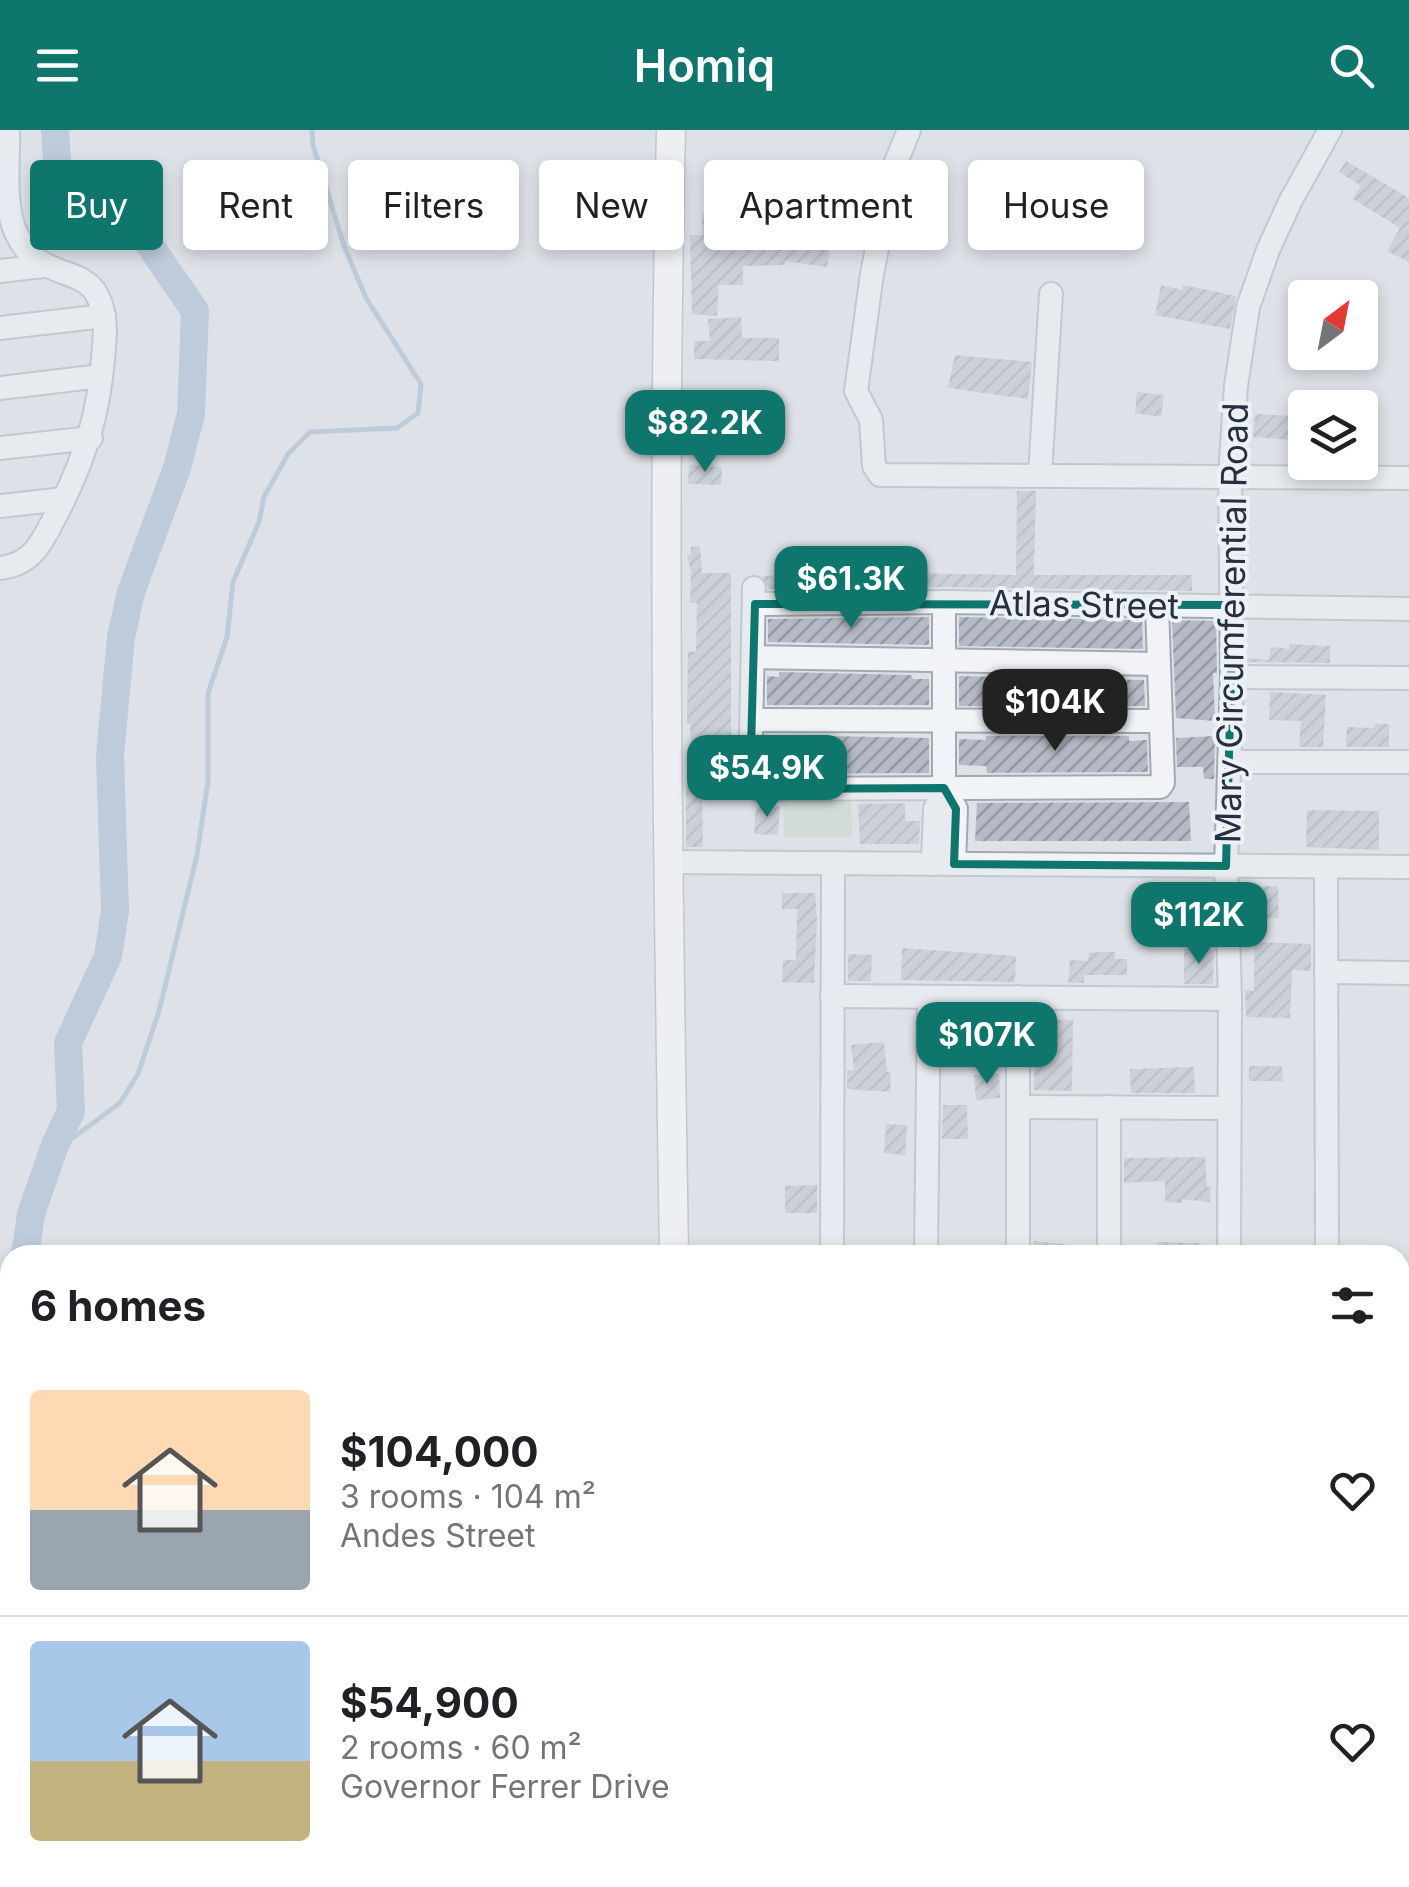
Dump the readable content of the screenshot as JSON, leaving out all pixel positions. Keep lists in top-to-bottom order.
{
  "streets": {
    "street": ["Atlas Street", "Mary Circumferential Road"]
  },
  "crossings": [
    ["Atlas Street", "Mary Circumferential Road"]
  ],
  "north": "top right",
  "page": {
    "header": "Homiq",
    "chip": [
      "Buy",
      "Rent",
      "Filters",
      "New",
      "Apartment",
      "House"
    ],
    "price": [
      "$82.2K",
      "$61.3K",
      "$104K",
      "$54.9K",
      "$112K",
      "$107K"
    ],
    "heading": "6 homes",
    "list": [
      {
        "name": "$104,000",
        "note": "3 rooms · 104 m² · Andes Street"
      },
      {
        "name": "$54,900",
        "note": "2 rooms · 60 m² · Governor Ferrer Drive"
      }
    ]
  }
}
